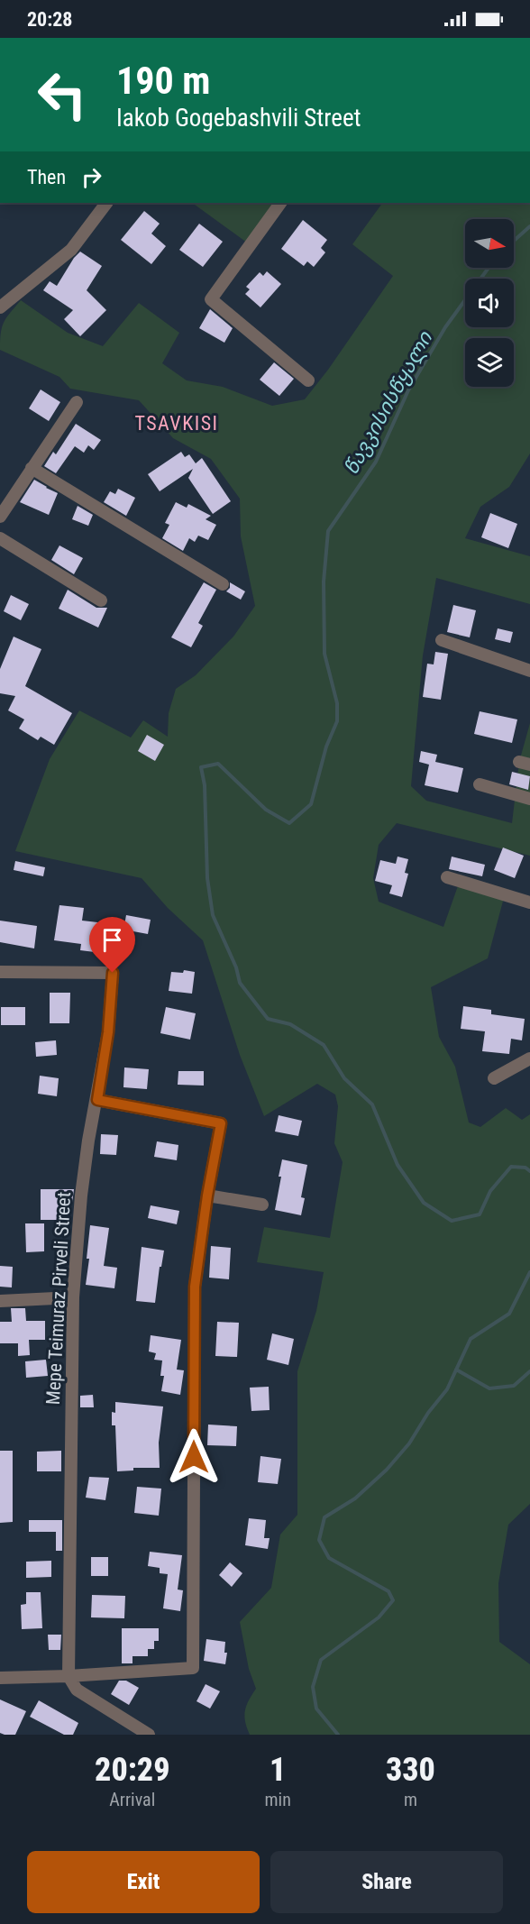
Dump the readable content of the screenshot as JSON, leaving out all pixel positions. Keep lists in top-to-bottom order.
{
  "streets": {
    "street": ["Mepe Teimuraz Pirveli Street"]
  },
  "districts": ["TSAVKISI"],
  "water": ["წავკისისწყალი"],
  "north": "right",
  "page": {
    "status": "20:28",
    "turn": ["190 m", "Iakob Gogebashvili Street"],
    "then": "Then",
    "eta": [
      "20:29",
      "Arrival",
      "1",
      "min",
      "330",
      "m"
    ],
    "buttons": ["Exit", "Share"]
  }
}
